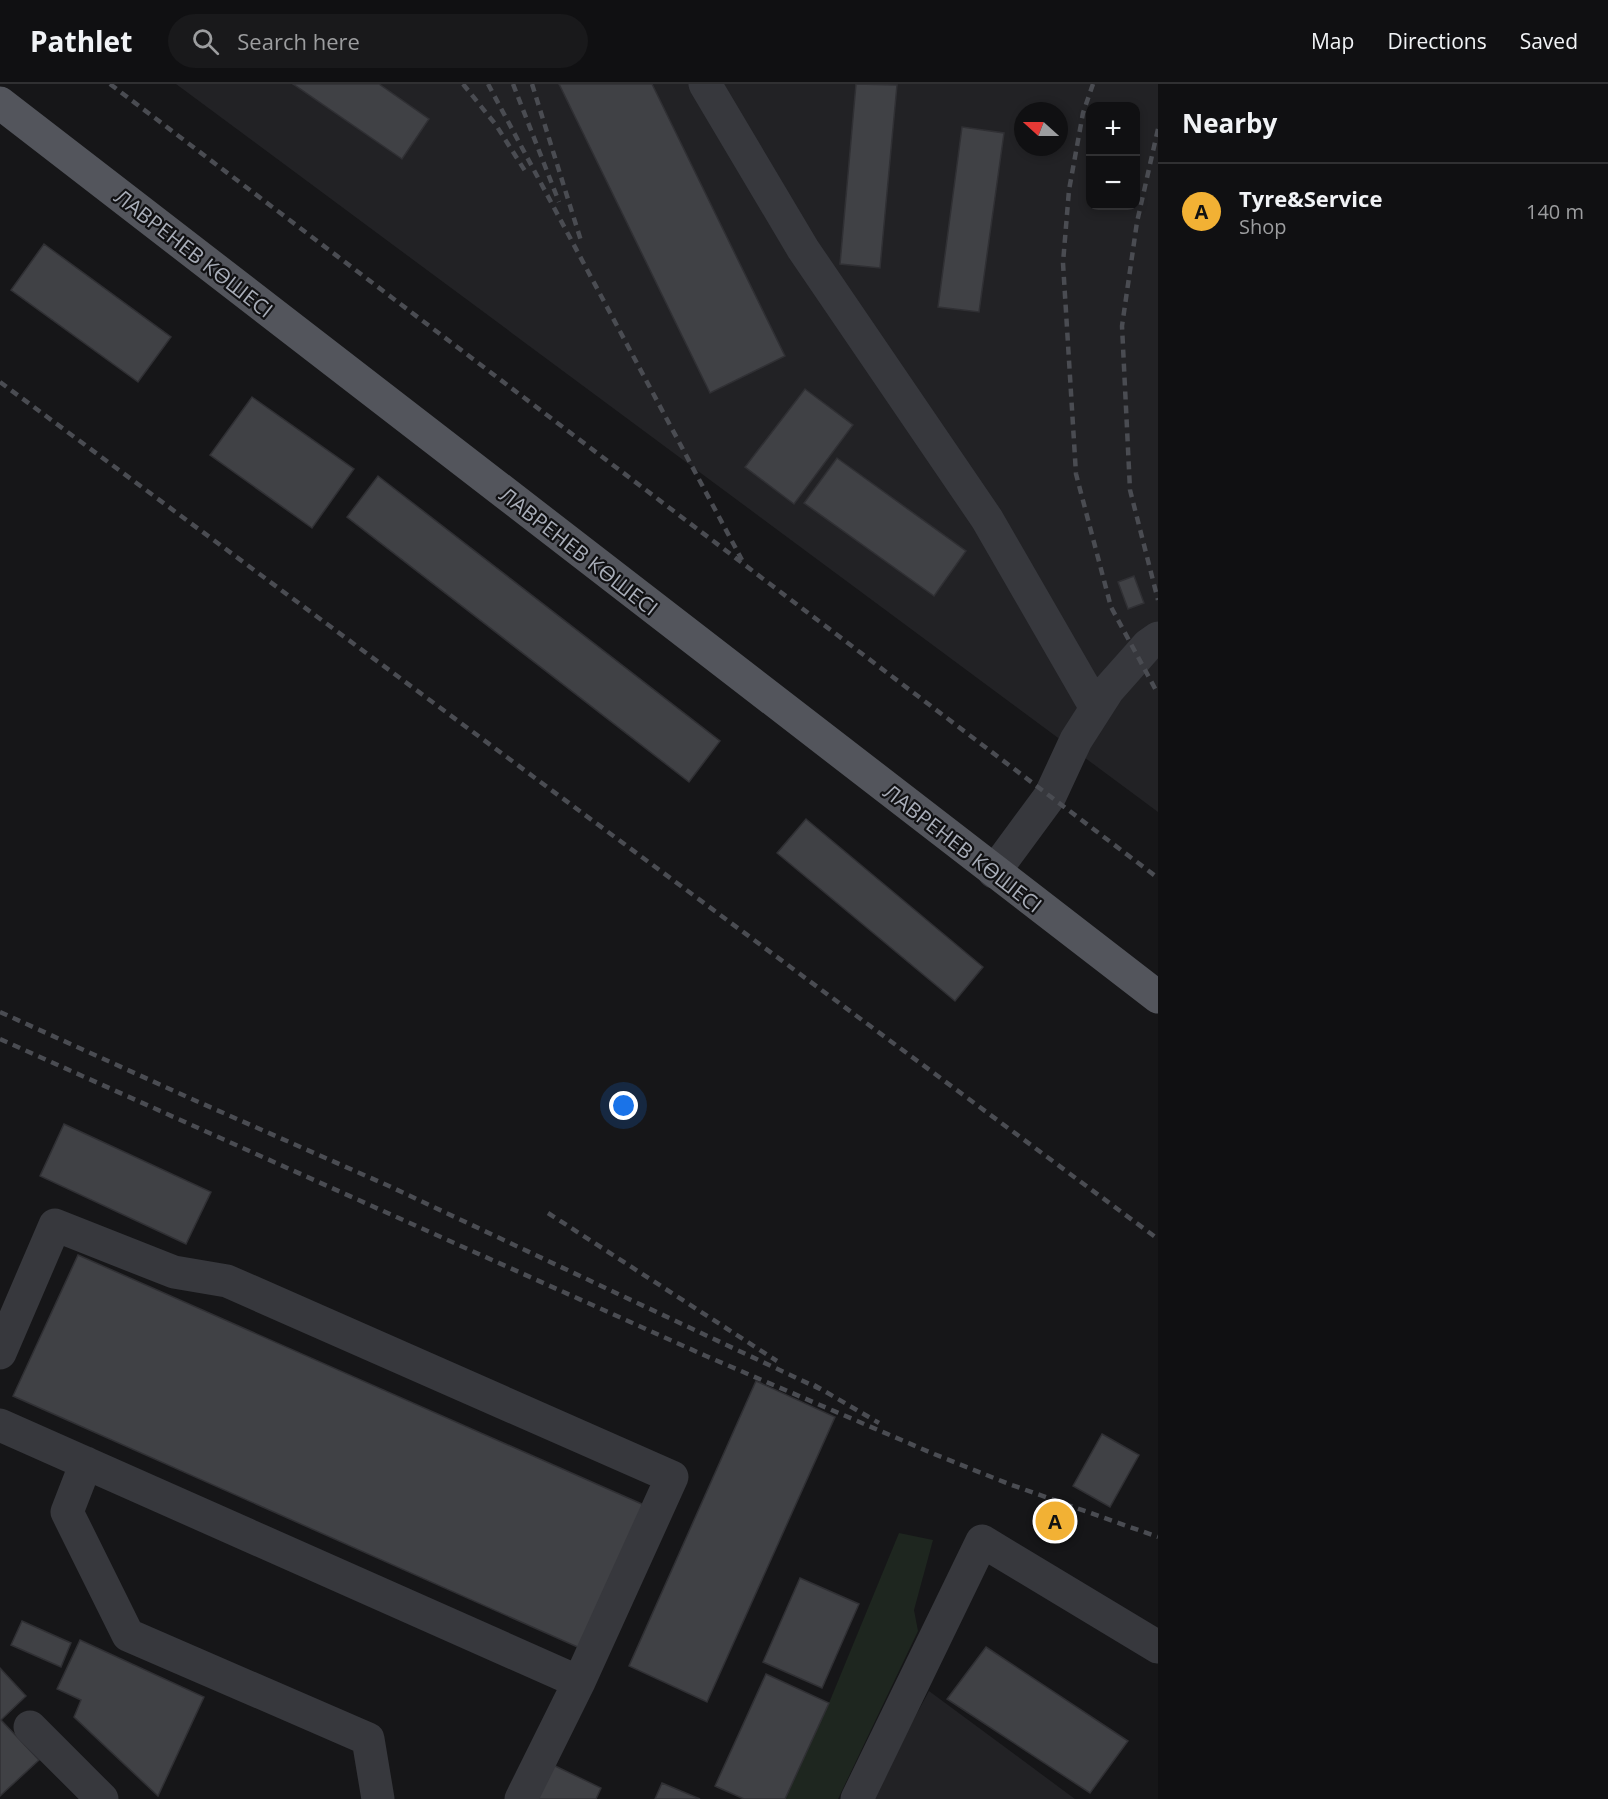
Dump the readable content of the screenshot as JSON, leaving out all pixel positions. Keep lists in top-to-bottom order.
{
  "streets": {
    "main road": ["ЛАВРЕНЕВ КӨШЕСІ"]
  },
  "north": "left",
  "page": {
    "header": "Pathlet",
    "search": "Search here",
    "nav": ["Map", "Directions", "Saved"],
    "heading": "Nearby",
    "map_buttons": ["+", "−"],
    "list": [
      {
        "mark": "A",
        "name": "Tyre&Service",
        "note": "Shop",
        "value": "140 m"
      }
    ],
    "pins": "A"
  }
}
